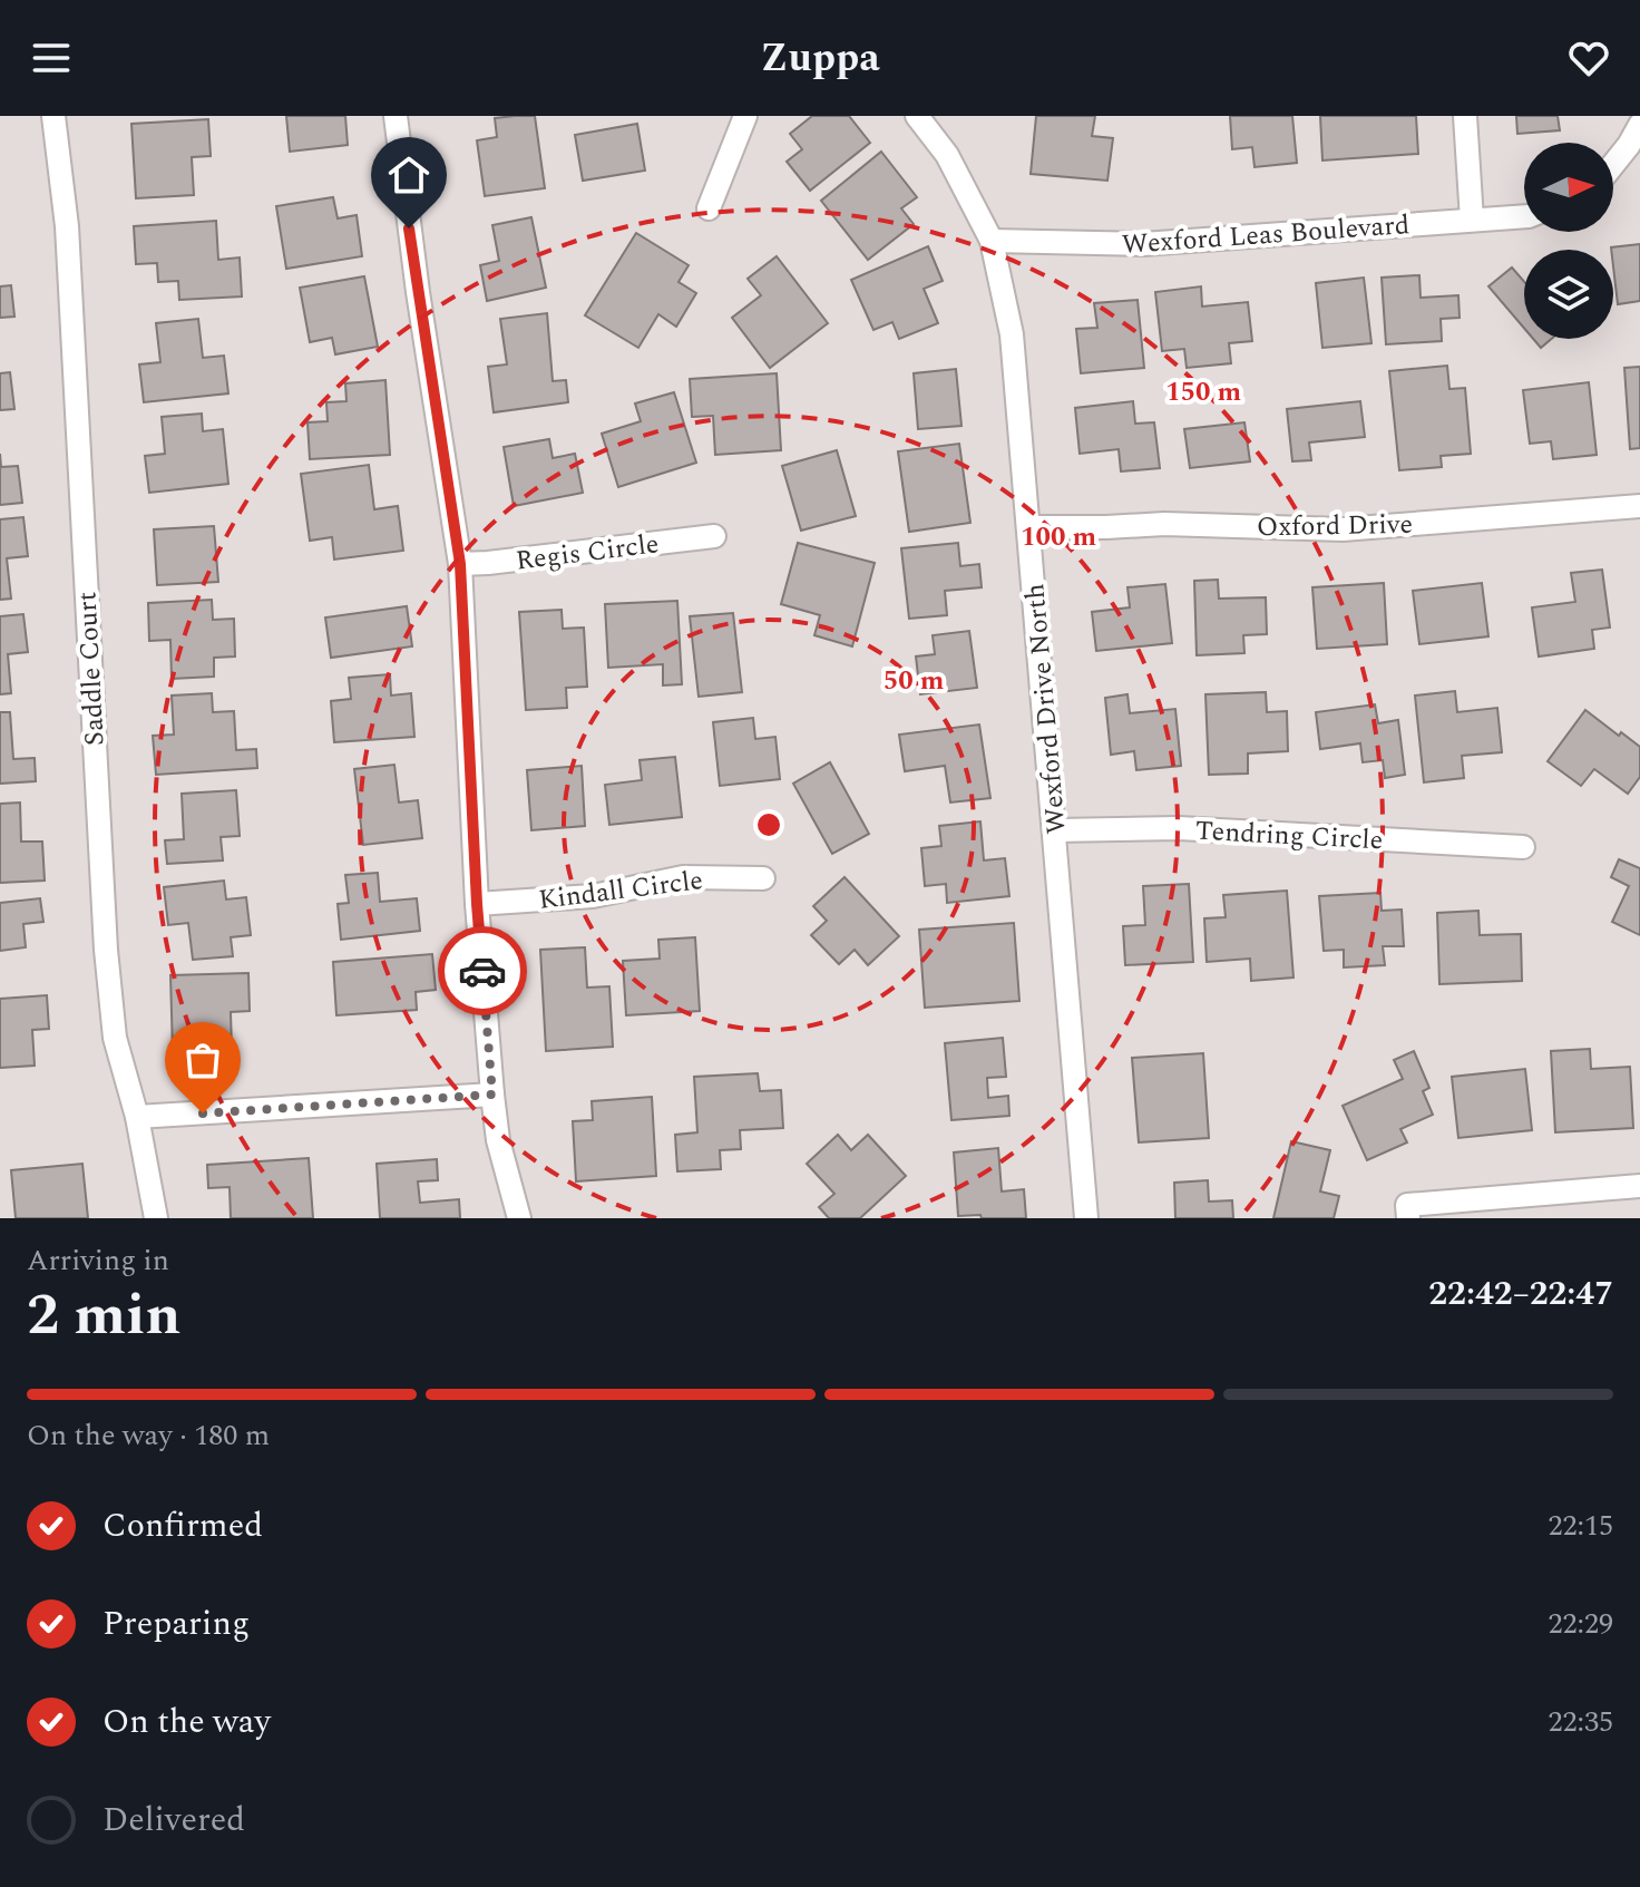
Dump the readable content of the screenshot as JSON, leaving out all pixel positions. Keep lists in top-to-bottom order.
{
  "streets": {
    "street": [
      "Wexford Leas Boulevard",
      "Oxford Drive",
      "Regis Circle",
      "Saddle Court",
      "Wexford Drive North",
      "Tendring Circle",
      "Kindall Circle"
    ]
  },
  "crossings": [
    ["Wexford Leas Boulevard", "Wexford Drive North"],
    ["Oxford Drive", "Wexford Drive North"],
    ["Wexford Drive North", "Tendring Circle"]
  ],
  "north": "right",
  "page": {
    "header": "Zuppa",
    "heading": ["2 min", "Arriving in", "22:42–22:47"],
    "bar": "On the way · 180 m",
    "list": [
      ["Confirmed", "22:15"],
      ["Preparing", "22:29"],
      ["On the way", "22:35"],
      "Delivered"
    ]
  },
  "rings": ["150 m", "100 m", "50 m"]
}
